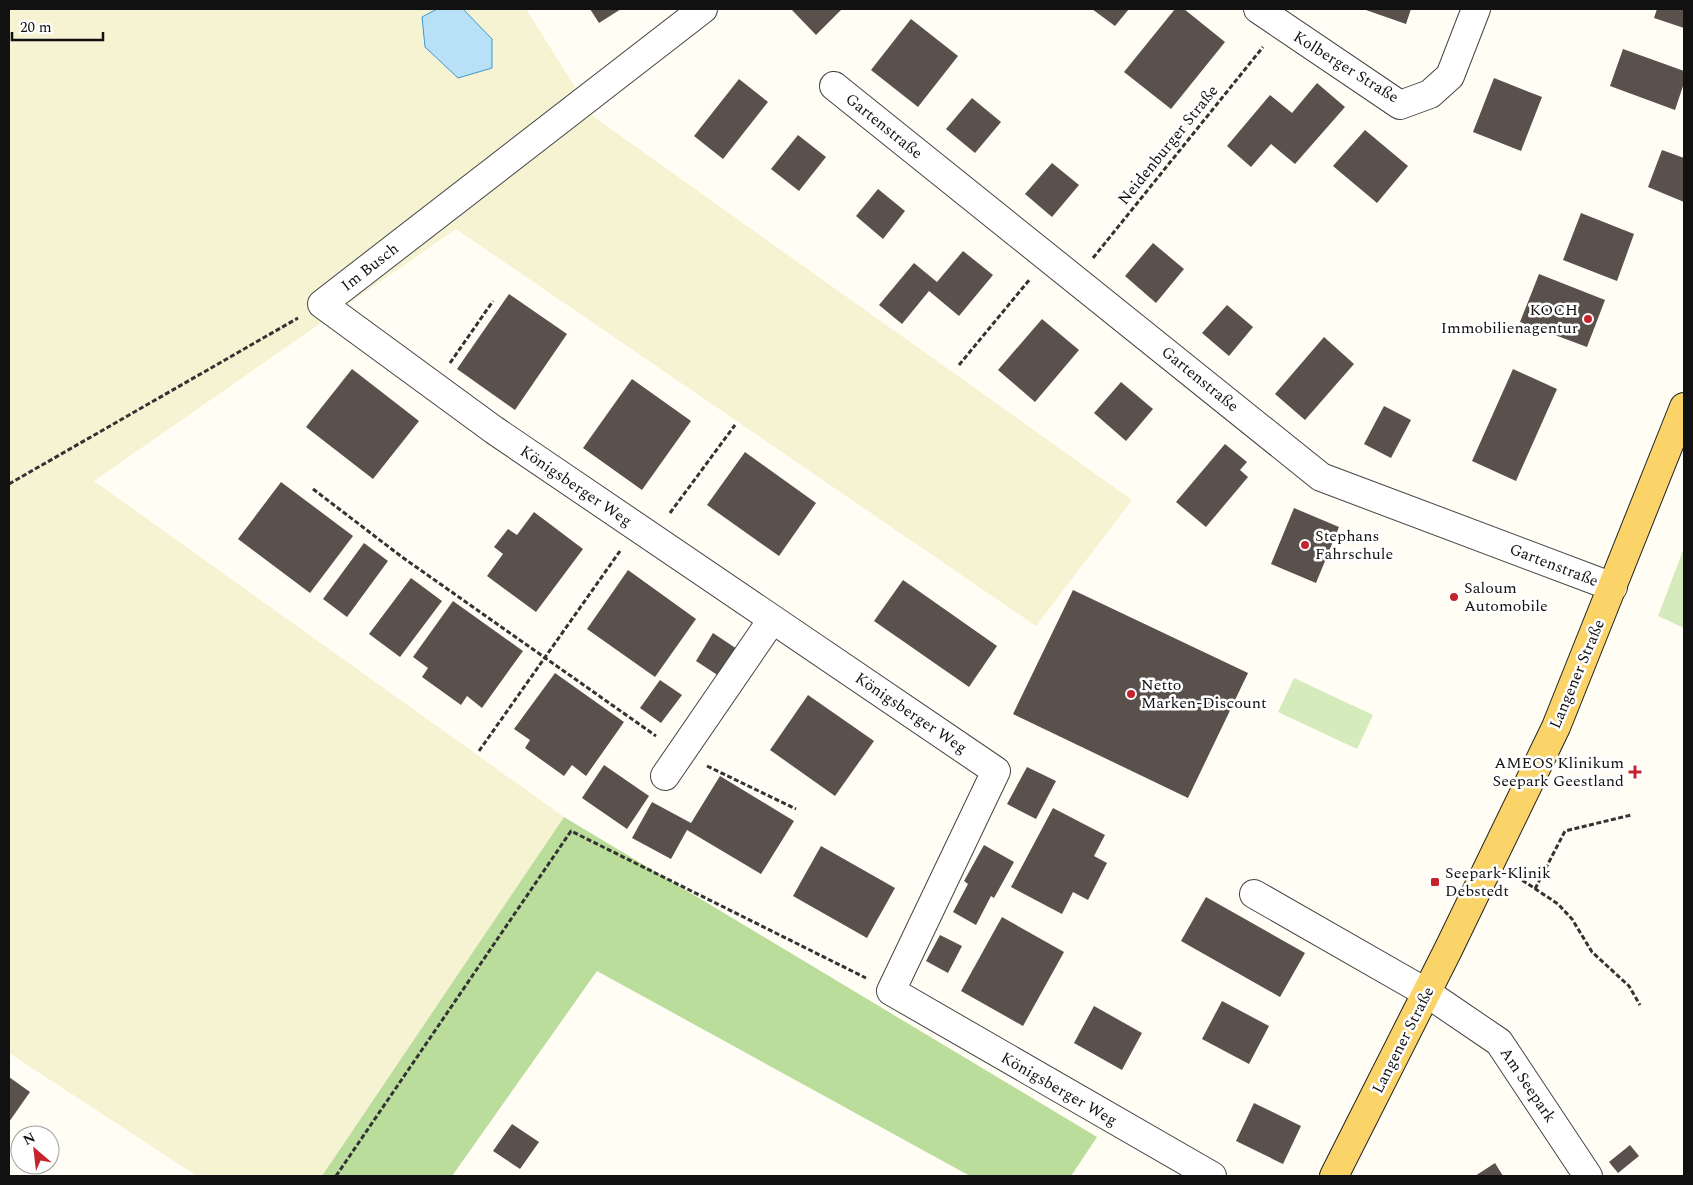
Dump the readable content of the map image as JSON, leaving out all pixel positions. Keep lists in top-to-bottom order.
{
  "streets": {
    "main road": ["Langener Straße"],
    "street": [
      "Kolberger Straße",
      "Gartenstraße",
      "Im Busch",
      "Königsberger Weg",
      "Am Seepark"
    ],
    "path": ["Neidenburger Straße"]
  },
  "crossings": [
    ["Kolberger Straße", "Neidenburger Straße"],
    ["Gartenstraße", "Neidenburger Straße"],
    ["Gartenstraße", "Langener Straße"],
    ["Im Busch", "Königsberger Weg"],
    ["Langener Straße", "Am Seepark"]
  ],
  "places": {
    "other": [
      "KOCH Immobilienagentur",
      "Stephans Fahrschule",
      "Saloum Automobile",
      "Netto Marken-Discount"
    ],
    "health": ["AMEOS Klinikum Seepark Geestland"],
    "transit": ["Seepark-Klinik Debstedt"]
  },
  "scale_bar": "20 m",
  "north": "top left"
}
